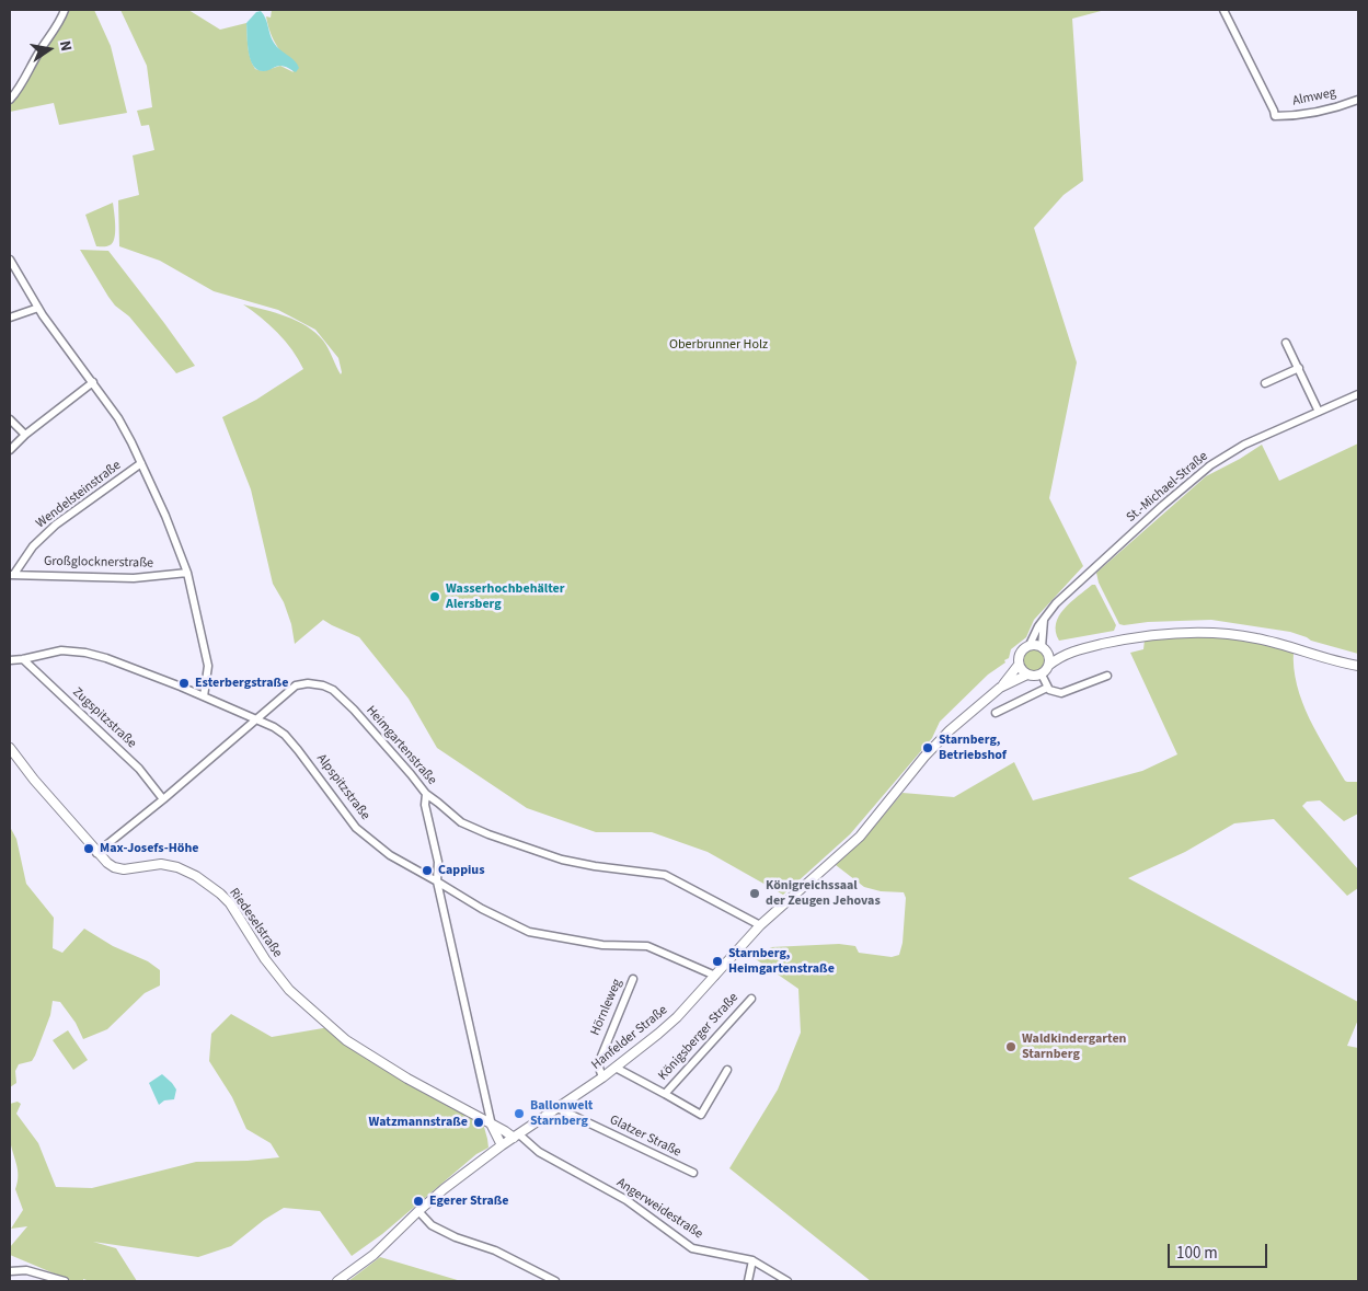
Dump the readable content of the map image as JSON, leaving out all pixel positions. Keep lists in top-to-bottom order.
{
  "streets": {
    "street": [
      "Almweg",
      "St.-Michael-Straße",
      "Wendelsteinstraße",
      "Großglocknerstraße",
      "Zugspitzstraße",
      "Heimgartenstraße",
      "Alpspitzstraße",
      "Riedeselstraße",
      "Hörnleweg",
      "Königsberger Straße",
      "Hanfelder Straße",
      "Glatzer Straße",
      "Angerweidestraße"
    ]
  },
  "crossings": [
    ["St.-Michael-Straße", "Hanfelder Straße"],
    ["Wendelsteinstraße", "Großglocknerstraße"],
    ["Zugspitzstraße", "Heimgartenstraße"],
    ["Zugspitzstraße", "Alpspitzstraße"],
    ["Heimgartenstraße", "Alpspitzstraße"],
    ["Heimgartenstraße", "Riedeselstraße"],
    ["Heimgartenstraße", "Hanfelder Straße"],
    ["Alpspitzstraße", "Hanfelder Straße"],
    ["Riedeselstraße", "Hanfelder Straße"],
    ["Riedeselstraße", "Angerweidestraße"],
    ["Hörnleweg", "Hanfelder Straße"],
    ["Königsberger Straße", "Hanfelder Straße"],
    ["Hanfelder Straße", "Glatzer Straße"],
    ["Hanfelder Straße", "Angerweidestraße"]
  ],
  "parks": ["Oberbrunner Holz"],
  "places": [
    "Wasserhochbehälter Alersberg",
    "Esterbergstraße",
    "Starnberg, Betriebshof",
    "Max-Josefs-Höhe",
    "Cappius",
    "Königreichssaal der Zeugen Jehovas",
    "Starnberg, Heimgartenstraße",
    "Waldkindergarten Starnberg",
    "Ballonwelt Starnberg",
    "Watzmannstraße",
    "Egerer Straße"
  ],
  "scale_bar": "100 m",
  "north": "right"
}
